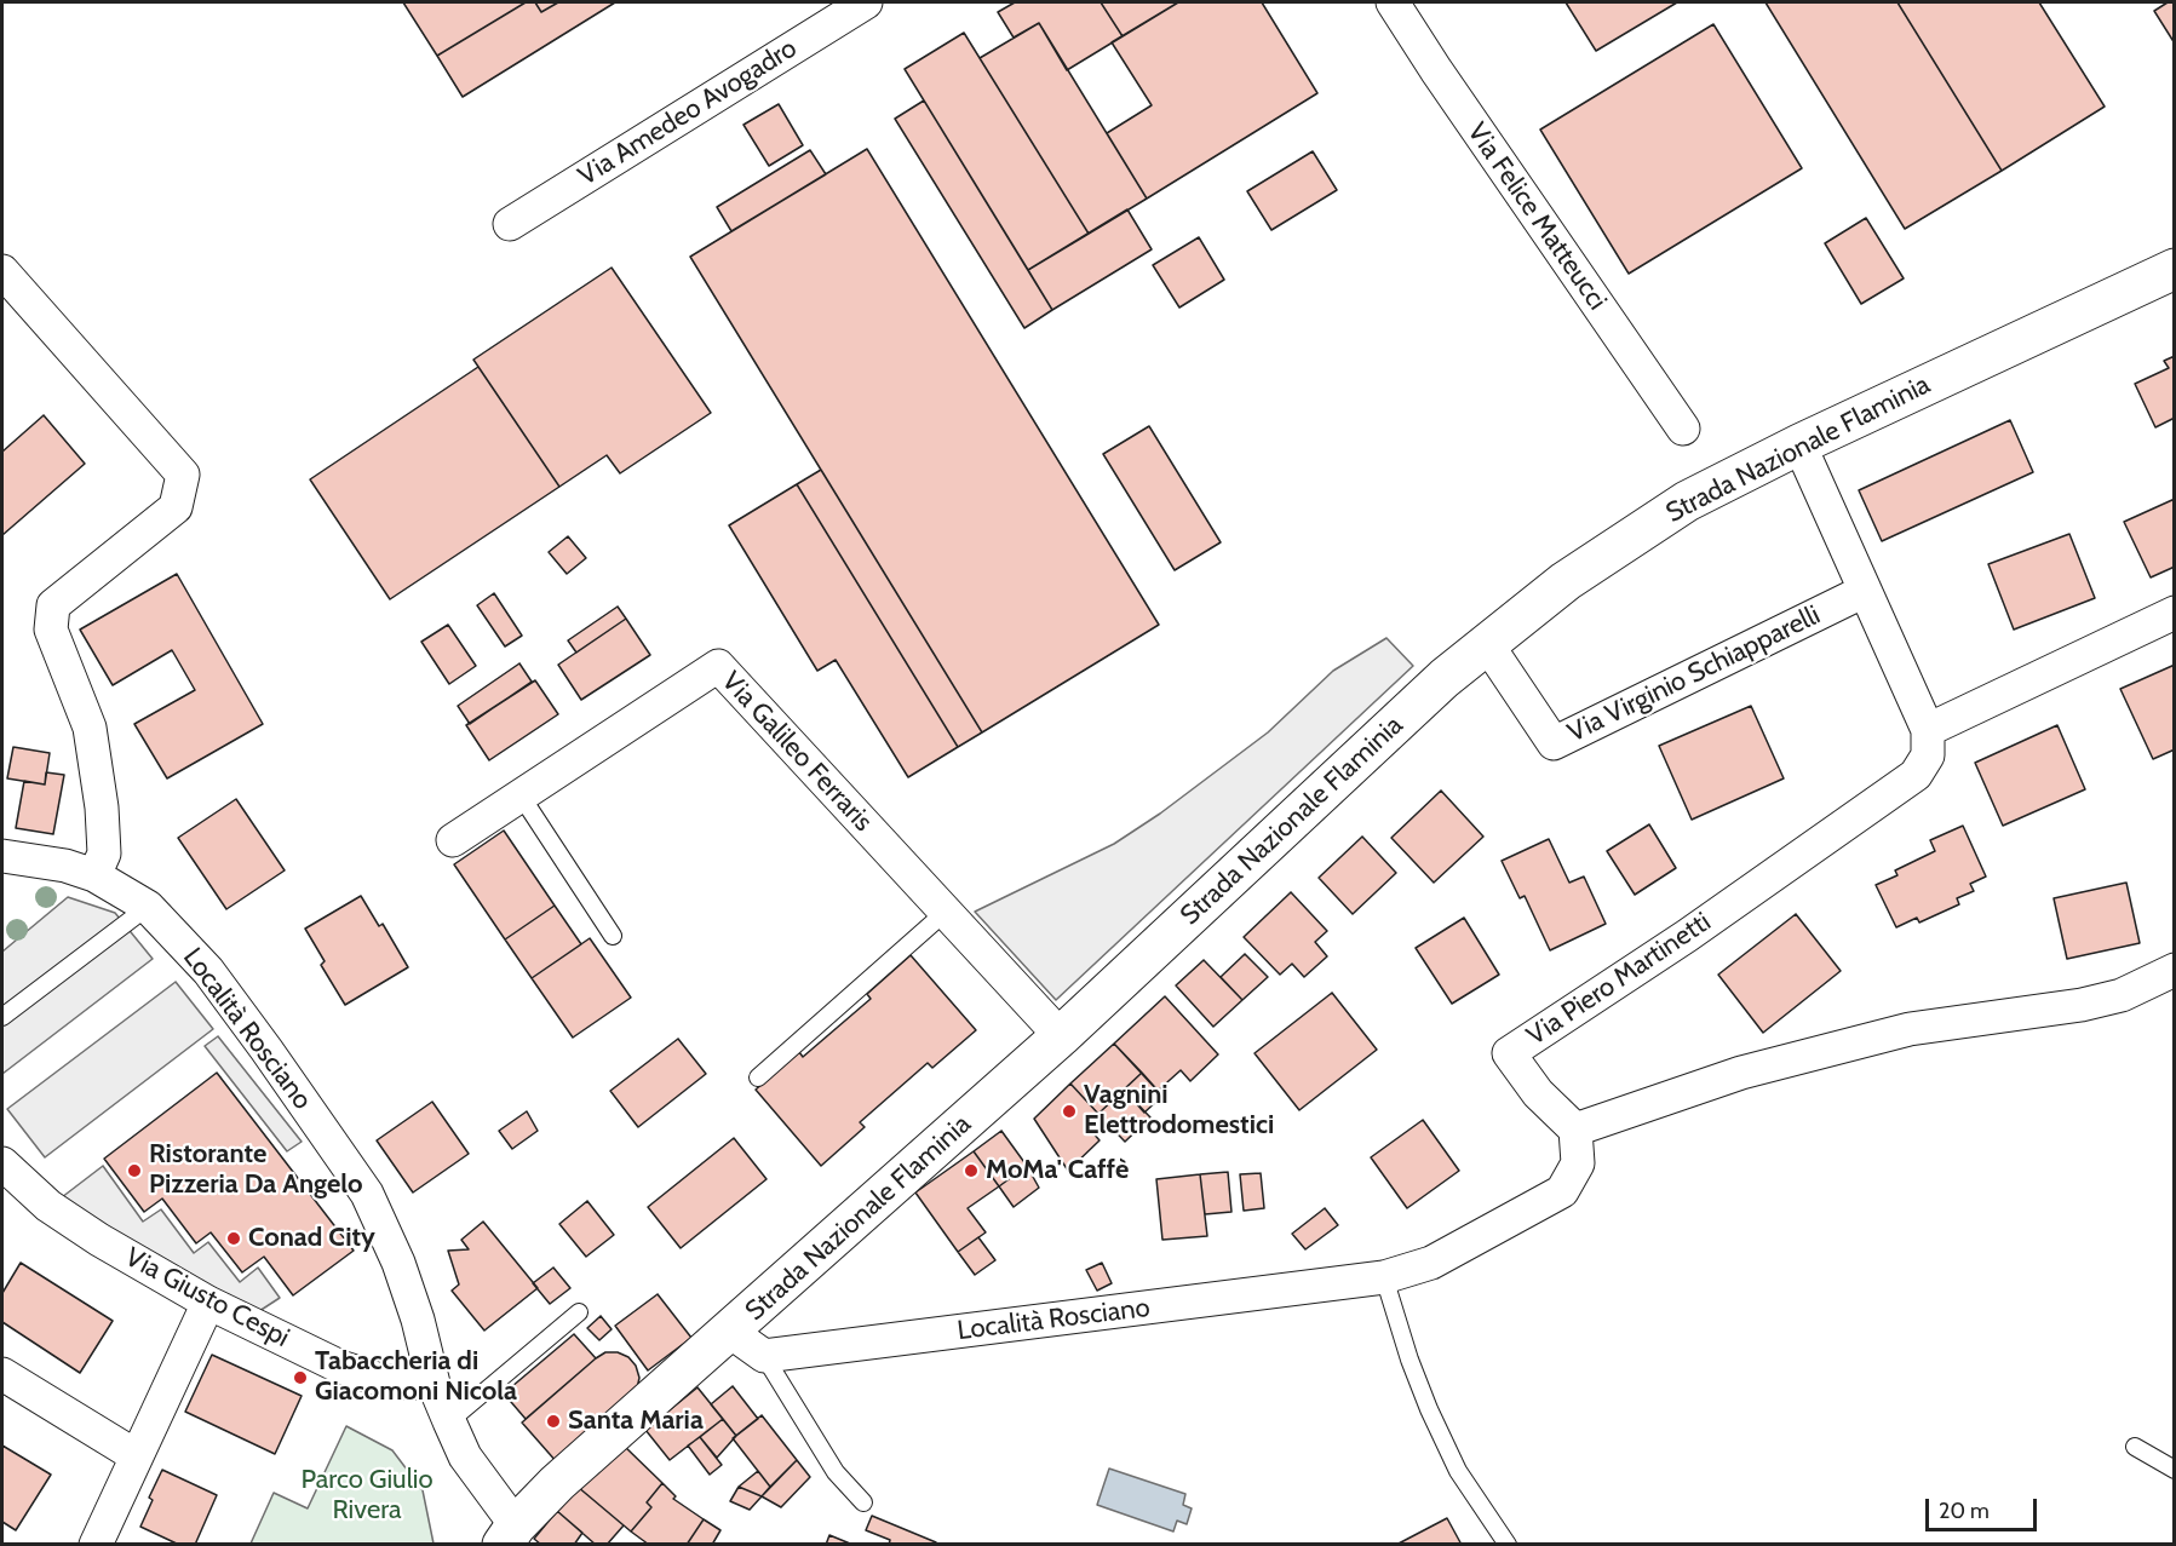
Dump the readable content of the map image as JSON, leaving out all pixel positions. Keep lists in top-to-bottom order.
{
  "streets": {
    "main road": ["Strada Nazionale Flaminia"],
    "street": [
      "Via Amedeo Avogadro",
      "Via Felice Matteucci",
      "Via Virginio Schiapparelli",
      "Via Galileo Ferraris",
      "Via Piero Martinetti",
      "Località Rosciano",
      "Via Giusto Cespi"
    ]
  },
  "crossings": [
    ["Strada Nazionale Flaminia", "Via Virginio Schiapparelli"],
    ["Strada Nazionale Flaminia", "Via Galileo Ferraris"],
    ["Strada Nazionale Flaminia", "Località Rosciano"],
    ["Via Piero Martinetti", "Località Rosciano"],
    ["Località Rosciano", "Via Giusto Cespi"]
  ],
  "parks": ["Parco Giulio Rivera"],
  "places": [
    "Vagnini Elettrodomestici",
    "Ristorante Pizzeria Da Angelo",
    "MoMa' Caffè",
    "Conad City",
    "Tabaccheria di Giacomoni Nicola",
    "Santa Maria"
  ],
  "scale_bar": "20 m"
}
